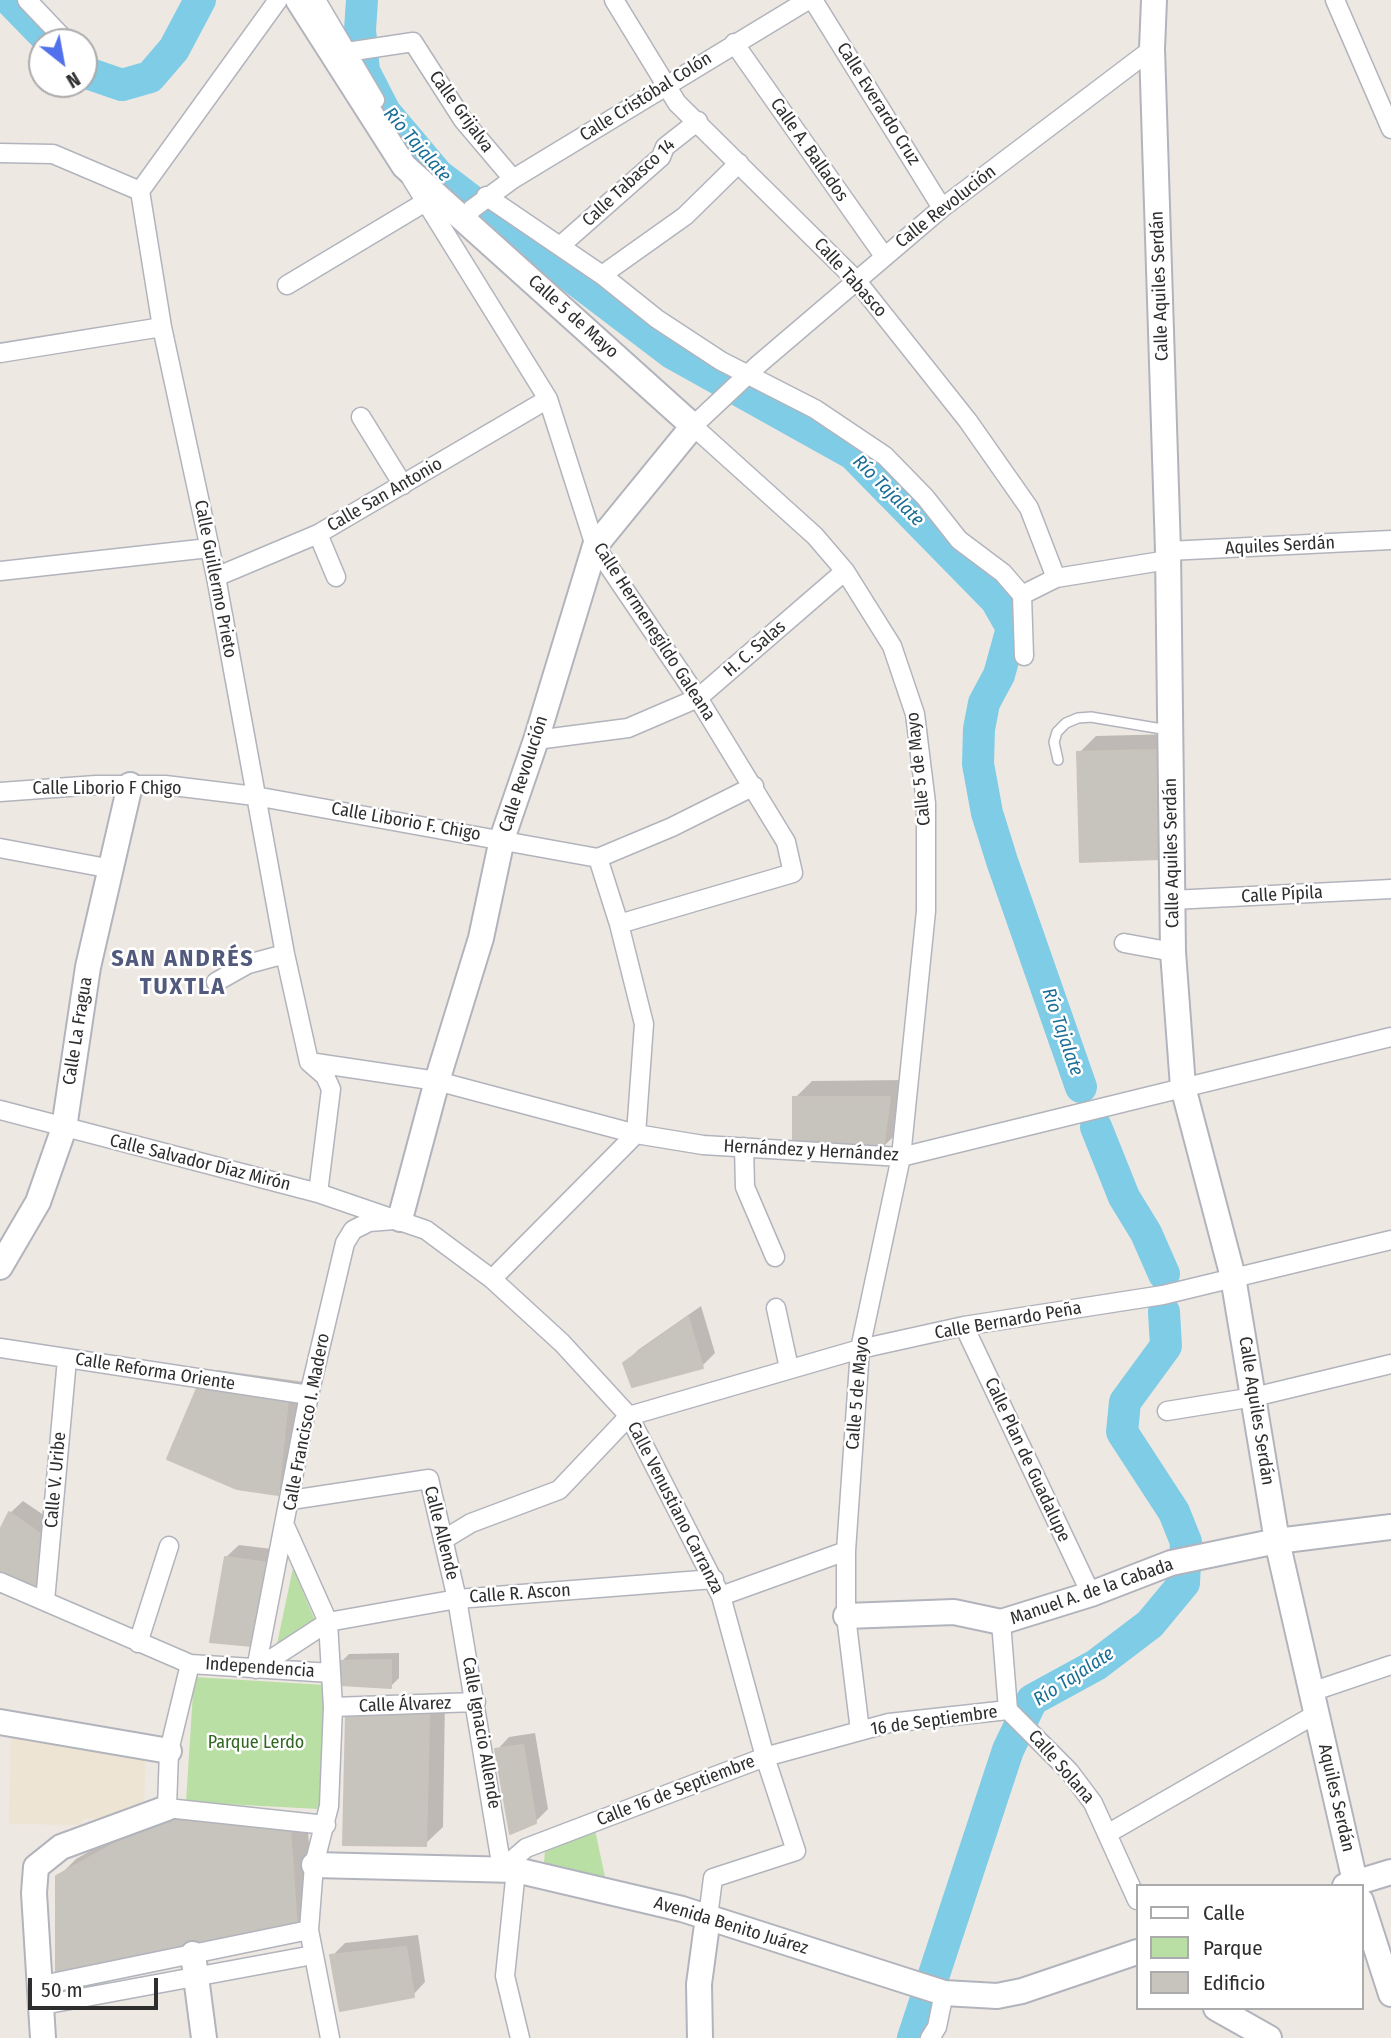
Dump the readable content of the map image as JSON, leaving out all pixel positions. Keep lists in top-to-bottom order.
{
  "streets": {
    "street": [
      "Calle Cristóbal Colón",
      "Calle Everardo Cruz",
      "Calle Grijalva",
      "Calle A. Ballados",
      "Calle Tabasco 14",
      "Calle Revolución",
      "Calle Tabasco",
      "Calle Aquiles Serdán",
      "Calle 5 de Mayo",
      "Calle San Antonio",
      "Aquiles Serdán",
      "Calle Guillermo Prieto",
      "Calle Hermenegildo Galeana",
      "H. C. Salas",
      "Calle Liborio F Chigo",
      "Calle Liborio F. Chigo",
      "Calle Pípila",
      "Calle La Fragua",
      "Hernández y Hernández",
      "Calle Salvador Díaz Mirón",
      "Calle Bernardo Peña",
      "Calle Reforma Oriente",
      "Calle Francisco I. Madero",
      "Calle Plan de Guadalupe",
      "Calle V. Uribe",
      "Calle Venustiano Carranza",
      "Calle Allende",
      "Manuel A. de la Cabada",
      "Calle R. Ascon",
      "Independencia",
      "Calle Álvarez",
      "16 de Septiembre",
      "Calle Ignacio Allende",
      "Calle Solana",
      "Calle 16 de Septiembre",
      "Avenida Benito Juárez"
    ]
  },
  "crossings": [
    ["Calle Cristóbal Colón", "Calle Grijalva"],
    ["Calle Cristóbal Colón", "Calle A. Ballados"],
    ["Calle Cristóbal Colón", "Calle Tabasco"],
    ["Calle Cristóbal Colón", "Calle 5 de Mayo"],
    ["Calle Everardo Cruz", "Calle Revolución"],
    ["Calle Grijalva", "Calle Hermenegildo Galeana"],
    ["Calle A. Ballados", "Calle Revolución"],
    ["Calle Tabasco 14", "Calle Tabasco"],
    ["Calle Tabasco 14", "Calle 5 de Mayo"],
    ["Calle Revolución", "Calle Tabasco"],
    ["Calle Revolución", "Calle Aquiles Serdán"],
    ["Calle Revolución", "Calle 5 de Mayo"],
    ["Calle Revolución", "Calle Hermenegildo Galeana"],
    ["Calle Revolución", "H. C. Salas"],
    ["Calle Revolución", "Calle Liborio F. Chigo"],
    ["Calle Revolución", "Hernández y Hernández"],
    ["Calle Revolución", "Calle Salvador Díaz Mirón"],
    ["Calle Revolución", "Calle Venustiano Carranza"],
    ["Calle Tabasco", "Aquiles Serdán"],
    ["Calle Aquiles Serdán", "Aquiles Serdán"],
    ["Calle Aquiles Serdán", "Calle Pípila"],
    ["Calle Aquiles Serdán", "Hernández y Hernández"],
    ["Calle Aquiles Serdán", "Calle Bernardo Peña"],
    ["Calle Aquiles Serdán", "Manuel A. de la Cabada"],
    ["Calle 5 de Mayo", "Aquiles Serdán"],
    ["Calle 5 de Mayo", "Calle Hermenegildo Galeana"],
    ["Calle 5 de Mayo", "H. C. Salas"],
    ["Calle 5 de Mayo", "Hernández y Hernández"],
    ["Calle 5 de Mayo", "Calle Bernardo Peña"],
    ["Calle 5 de Mayo", "Manuel A. de la Cabada"],
    ["Calle 5 de Mayo", "Calle R. Ascon"],
    ["Calle 5 de Mayo", "16 de Septiembre"],
    ["Calle 5 de Mayo", "Calle 16 de Septiembre"],
    ["Calle San Antonio", "Calle Guillermo Prieto"],
    ["Calle San Antonio", "Calle Hermenegildo Galeana"],
    ["Calle Guillermo Prieto", "Calle Liborio F Chigo"],
    ["Calle Guillermo Prieto", "Calle Liborio F. Chigo"],
    ["Calle Guillermo Prieto", "Hernández y Hernández"],
    ["Calle Guillermo Prieto", "Calle Salvador Díaz Mirón"],
    ["Calle Hermenegildo Galeana", "H. C. Salas"],
    ["Calle Liborio F Chigo", "Calle Liborio F. Chigo"],
    ["Calle Liborio F Chigo", "Calle La Fragua"],
    ["Calle La Fragua", "Calle Salvador Díaz Mirón"],
    ["Calle Salvador Díaz Mirón", "Calle Francisco I. Madero"],
    ["Calle Salvador Díaz Mirón", "Calle Venustiano Carranza"],
    ["Calle Bernardo Peña", "Calle Plan de Guadalupe"],
    ["Calle Bernardo Peña", "Calle Venustiano Carranza"],
    ["Calle Reforma Oriente", "Calle Francisco I. Madero"],
    ["Calle Reforma Oriente", "Calle V. Uribe"],
    ["Calle Francisco I. Madero", "Calle Allende"],
    ["Calle Francisco I. Madero", "Calle R. Ascon"],
    ["Calle Francisco I. Madero", "Independencia"],
    ["Calle Francisco I. Madero", "Calle Álvarez"],
    ["Calle Francisco I. Madero", "Avenida Benito Juárez"],
    ["Calle Plan de Guadalupe", "Manuel A. de la Cabada"],
    ["Calle V. Uribe", "Independencia"],
    ["Calle Venustiano Carranza", "Calle R. Ascon"],
    ["Calle Venustiano Carranza", "Calle 16 de Septiembre"],
    ["Calle Venustiano Carranza", "Avenida Benito Juárez"],
    ["Calle Allende", "Calle R. Ascon"],
    ["Calle Allende", "Calle Ignacio Allende"],
    ["Calle R. Ascon", "Calle Ignacio Allende"],
    ["Calle Álvarez", "Calle Ignacio Allende"],
    ["16 de Septiembre", "Calle Solana"],
    ["16 de Septiembre", "Calle 16 de Septiembre"],
    ["Calle Ignacio Allende", "Calle 16 de Septiembre"],
    ["Calle Ignacio Allende", "Avenida Benito Juárez"],
    ["Calle 16 de Septiembre", "Avenida Benito Juárez"]
  ],
  "districts": ["SAN ANDRÉS TUXTLA"],
  "water": ["Río Tajalate"],
  "parks": ["Parque Lerdo"],
  "legend": ["Calle", "Parque", "Edificio"],
  "scale_bar": "50 m",
  "north": "bottom right"
}
